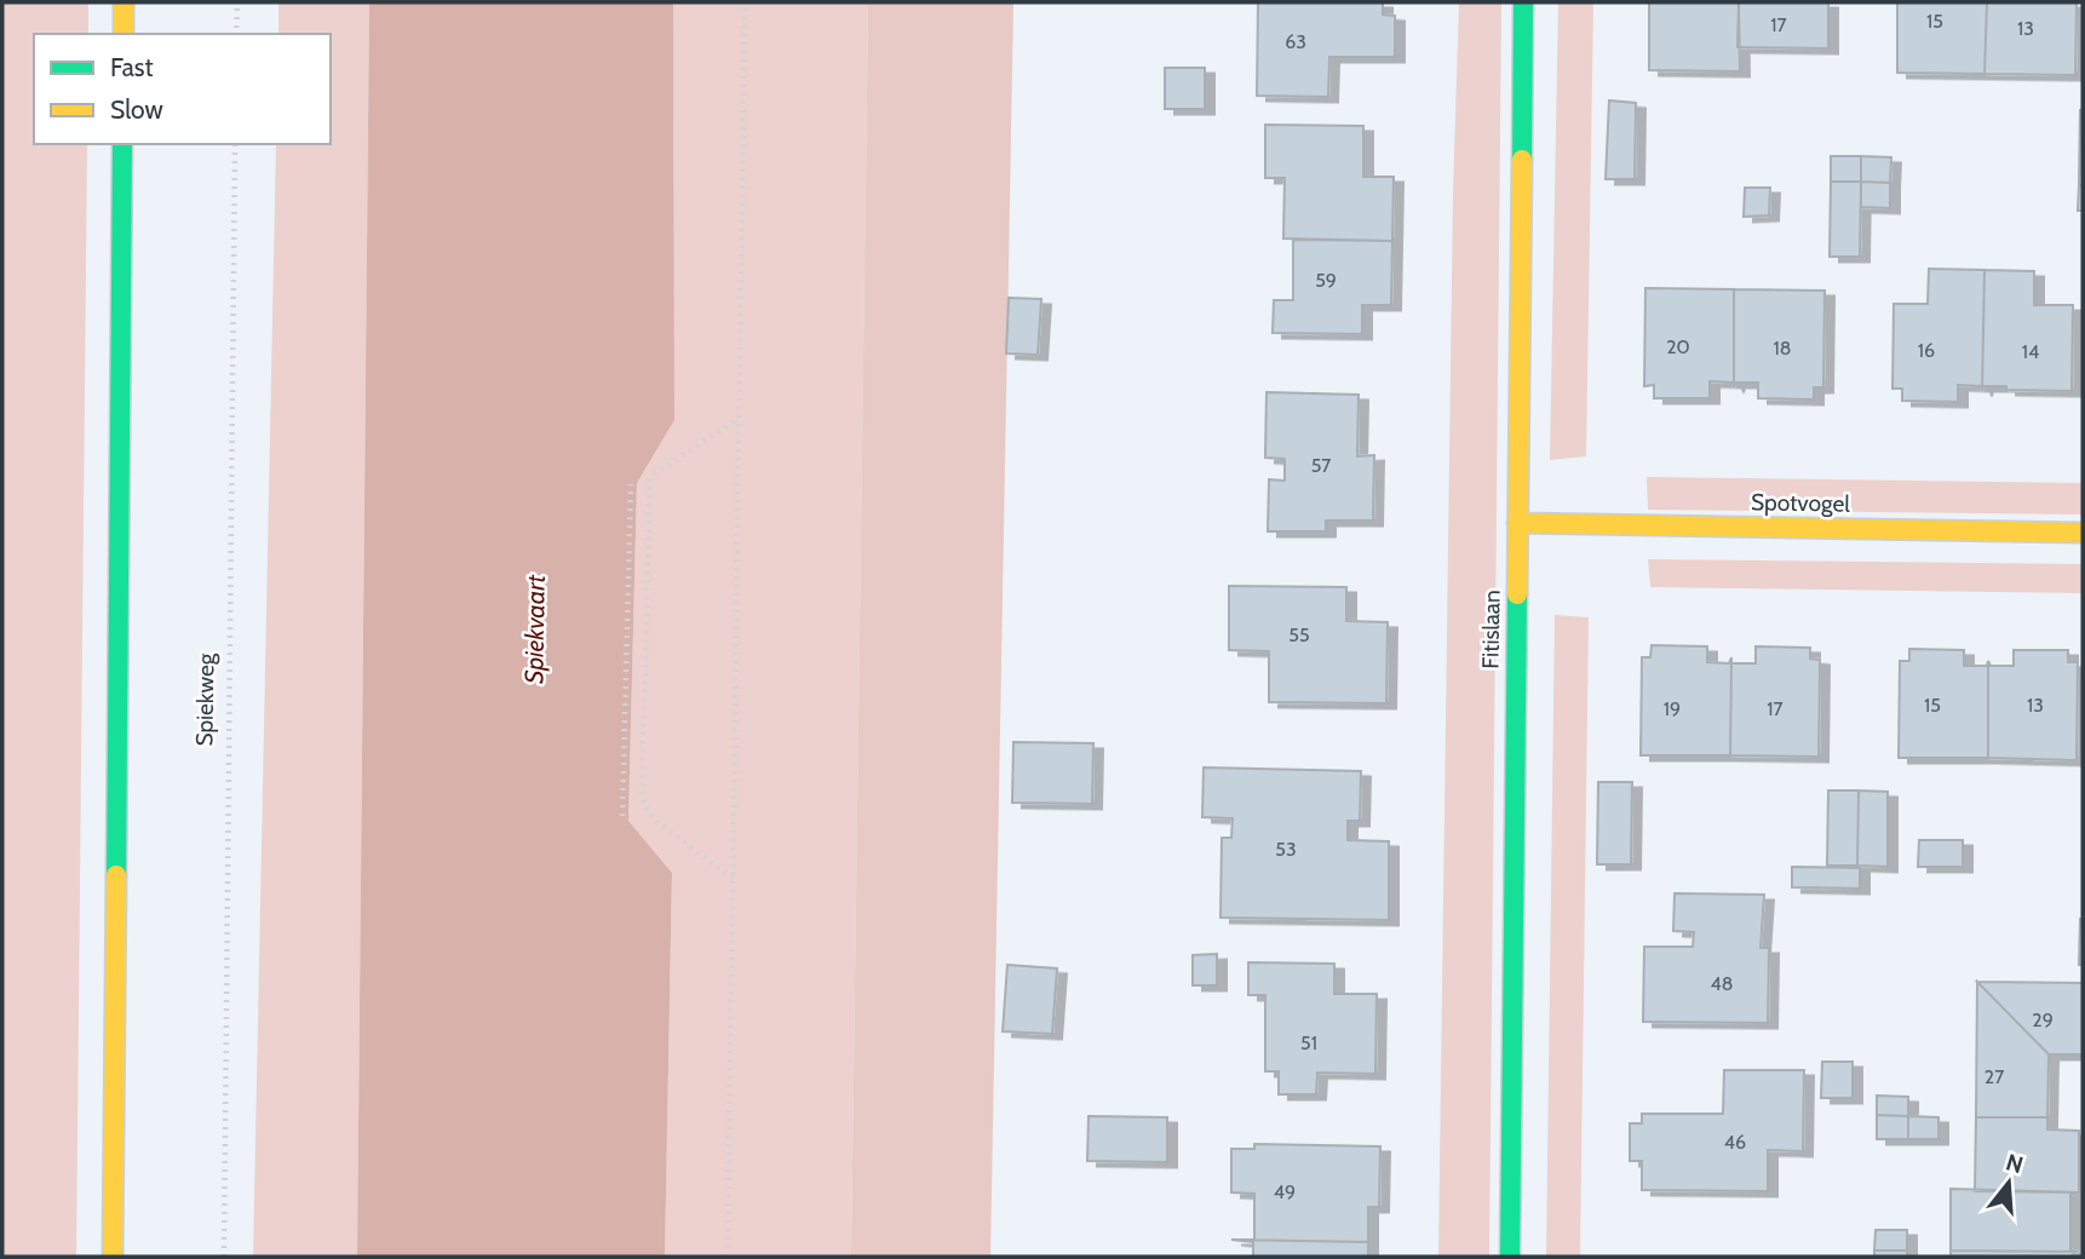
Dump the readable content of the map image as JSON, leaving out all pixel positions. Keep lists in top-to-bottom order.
{
  "streets": {
    "street": ["Spotvogel", "Fitislaan"],
    "path": ["Spiekweg"]
  },
  "crossings": [
    ["Spotvogel", "Fitislaan"]
  ],
  "water": ["Spiekvaart"],
  "house_numbers": [
    "15",
    "17",
    "13",
    "63",
    "59",
    "20",
    "18",
    "16",
    "14",
    "57",
    "55",
    "15",
    "13",
    "19",
    "17",
    "53",
    "48",
    "29",
    "51",
    "27",
    "46",
    "49"
  ],
  "legend": ["Fast", "Slow"],
  "north": "top"
}
